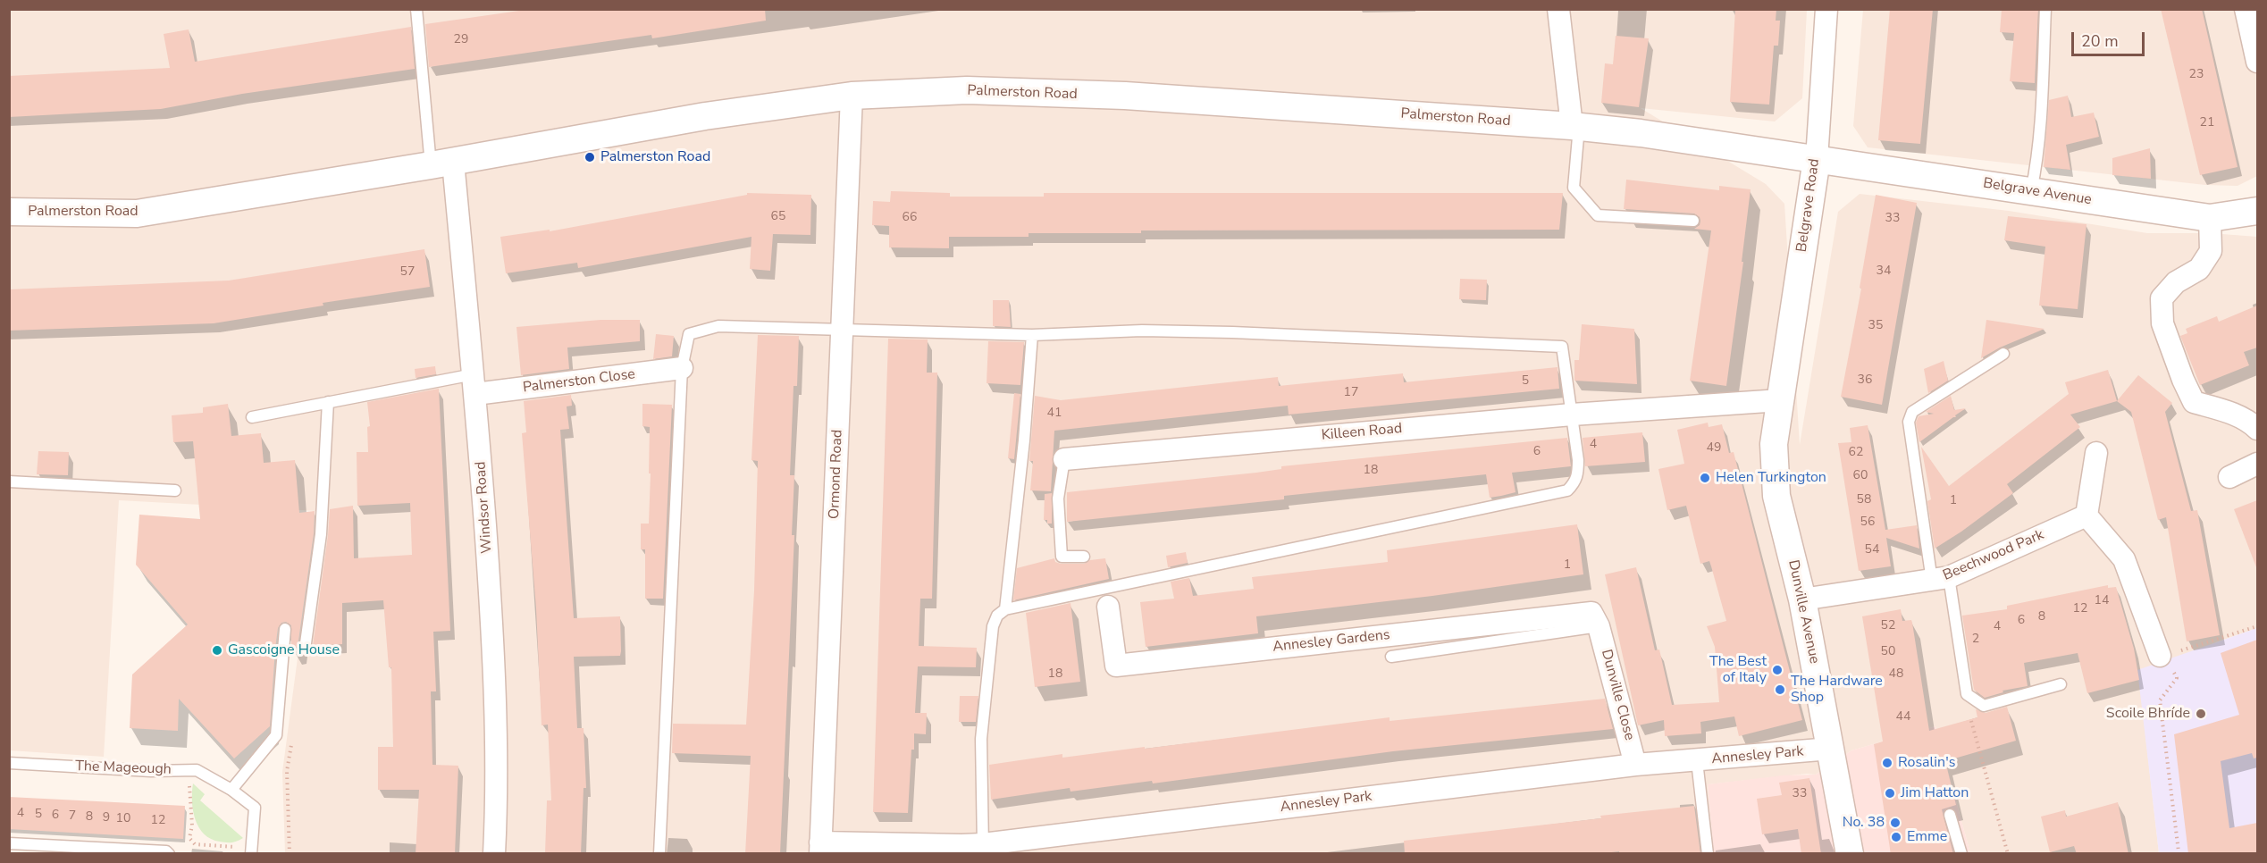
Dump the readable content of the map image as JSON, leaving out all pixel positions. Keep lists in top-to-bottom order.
{
  "streets": {
    "street": [
      "Palmerston Road",
      "Belgrave Avenue",
      "Belgrave Road",
      "Palmerston Close",
      "Killeen Road",
      "Ormond Road",
      "Windsor Road",
      "Beechwood Park",
      "Dunville Avenue",
      "Annesley Gardens",
      "Dunville Close",
      "Annesley Park"
    ],
    "lane": ["The Mageough"]
  },
  "crossings": [
    ["Palmerston Road", "Belgrave Avenue"],
    ["Palmerston Road", "Belgrave Road"],
    ["Palmerston Road", "Ormond Road"],
    ["Palmerston Road", "Windsor Road"],
    ["Belgrave Avenue", "Belgrave Road"],
    ["Belgrave Road", "Killeen Road"],
    ["Belgrave Road", "Dunville Avenue"],
    ["Palmerston Close", "Windsor Road"],
    ["Killeen Road", "Dunville Avenue"],
    ["Ormond Road", "Annesley Park"],
    ["Beechwood Park", "Dunville Avenue"],
    ["Dunville Avenue", "Annesley Park"],
    ["Annesley Gardens", "Dunville Close"],
    ["Dunville Close", "Annesley Park"]
  ],
  "places": [
    "Palmerston Road",
    "Helen Turkington",
    "Gascoigne House",
    "The Best of Italy",
    "The Hardware Shop",
    "Scoile Bhríde",
    "Rosalin's",
    "Jim Hatton",
    "No. 38",
    "Emme"
  ],
  "house_numbers": [
    "29",
    "23",
    "21",
    "65",
    "66",
    "33",
    "34",
    "57",
    "35",
    "36",
    "5",
    "17",
    "41",
    "4",
    "49",
    "6",
    "62",
    "18",
    "60",
    "58",
    "1",
    "56",
    "54",
    "1",
    "14",
    "12",
    "8",
    "6",
    "52",
    "4",
    "2",
    "50",
    "18",
    "48",
    "44",
    "33",
    "4",
    "5",
    "6",
    "7",
    "8",
    "9",
    "10",
    "12"
  ],
  "scale_bar": "20 m"
}
